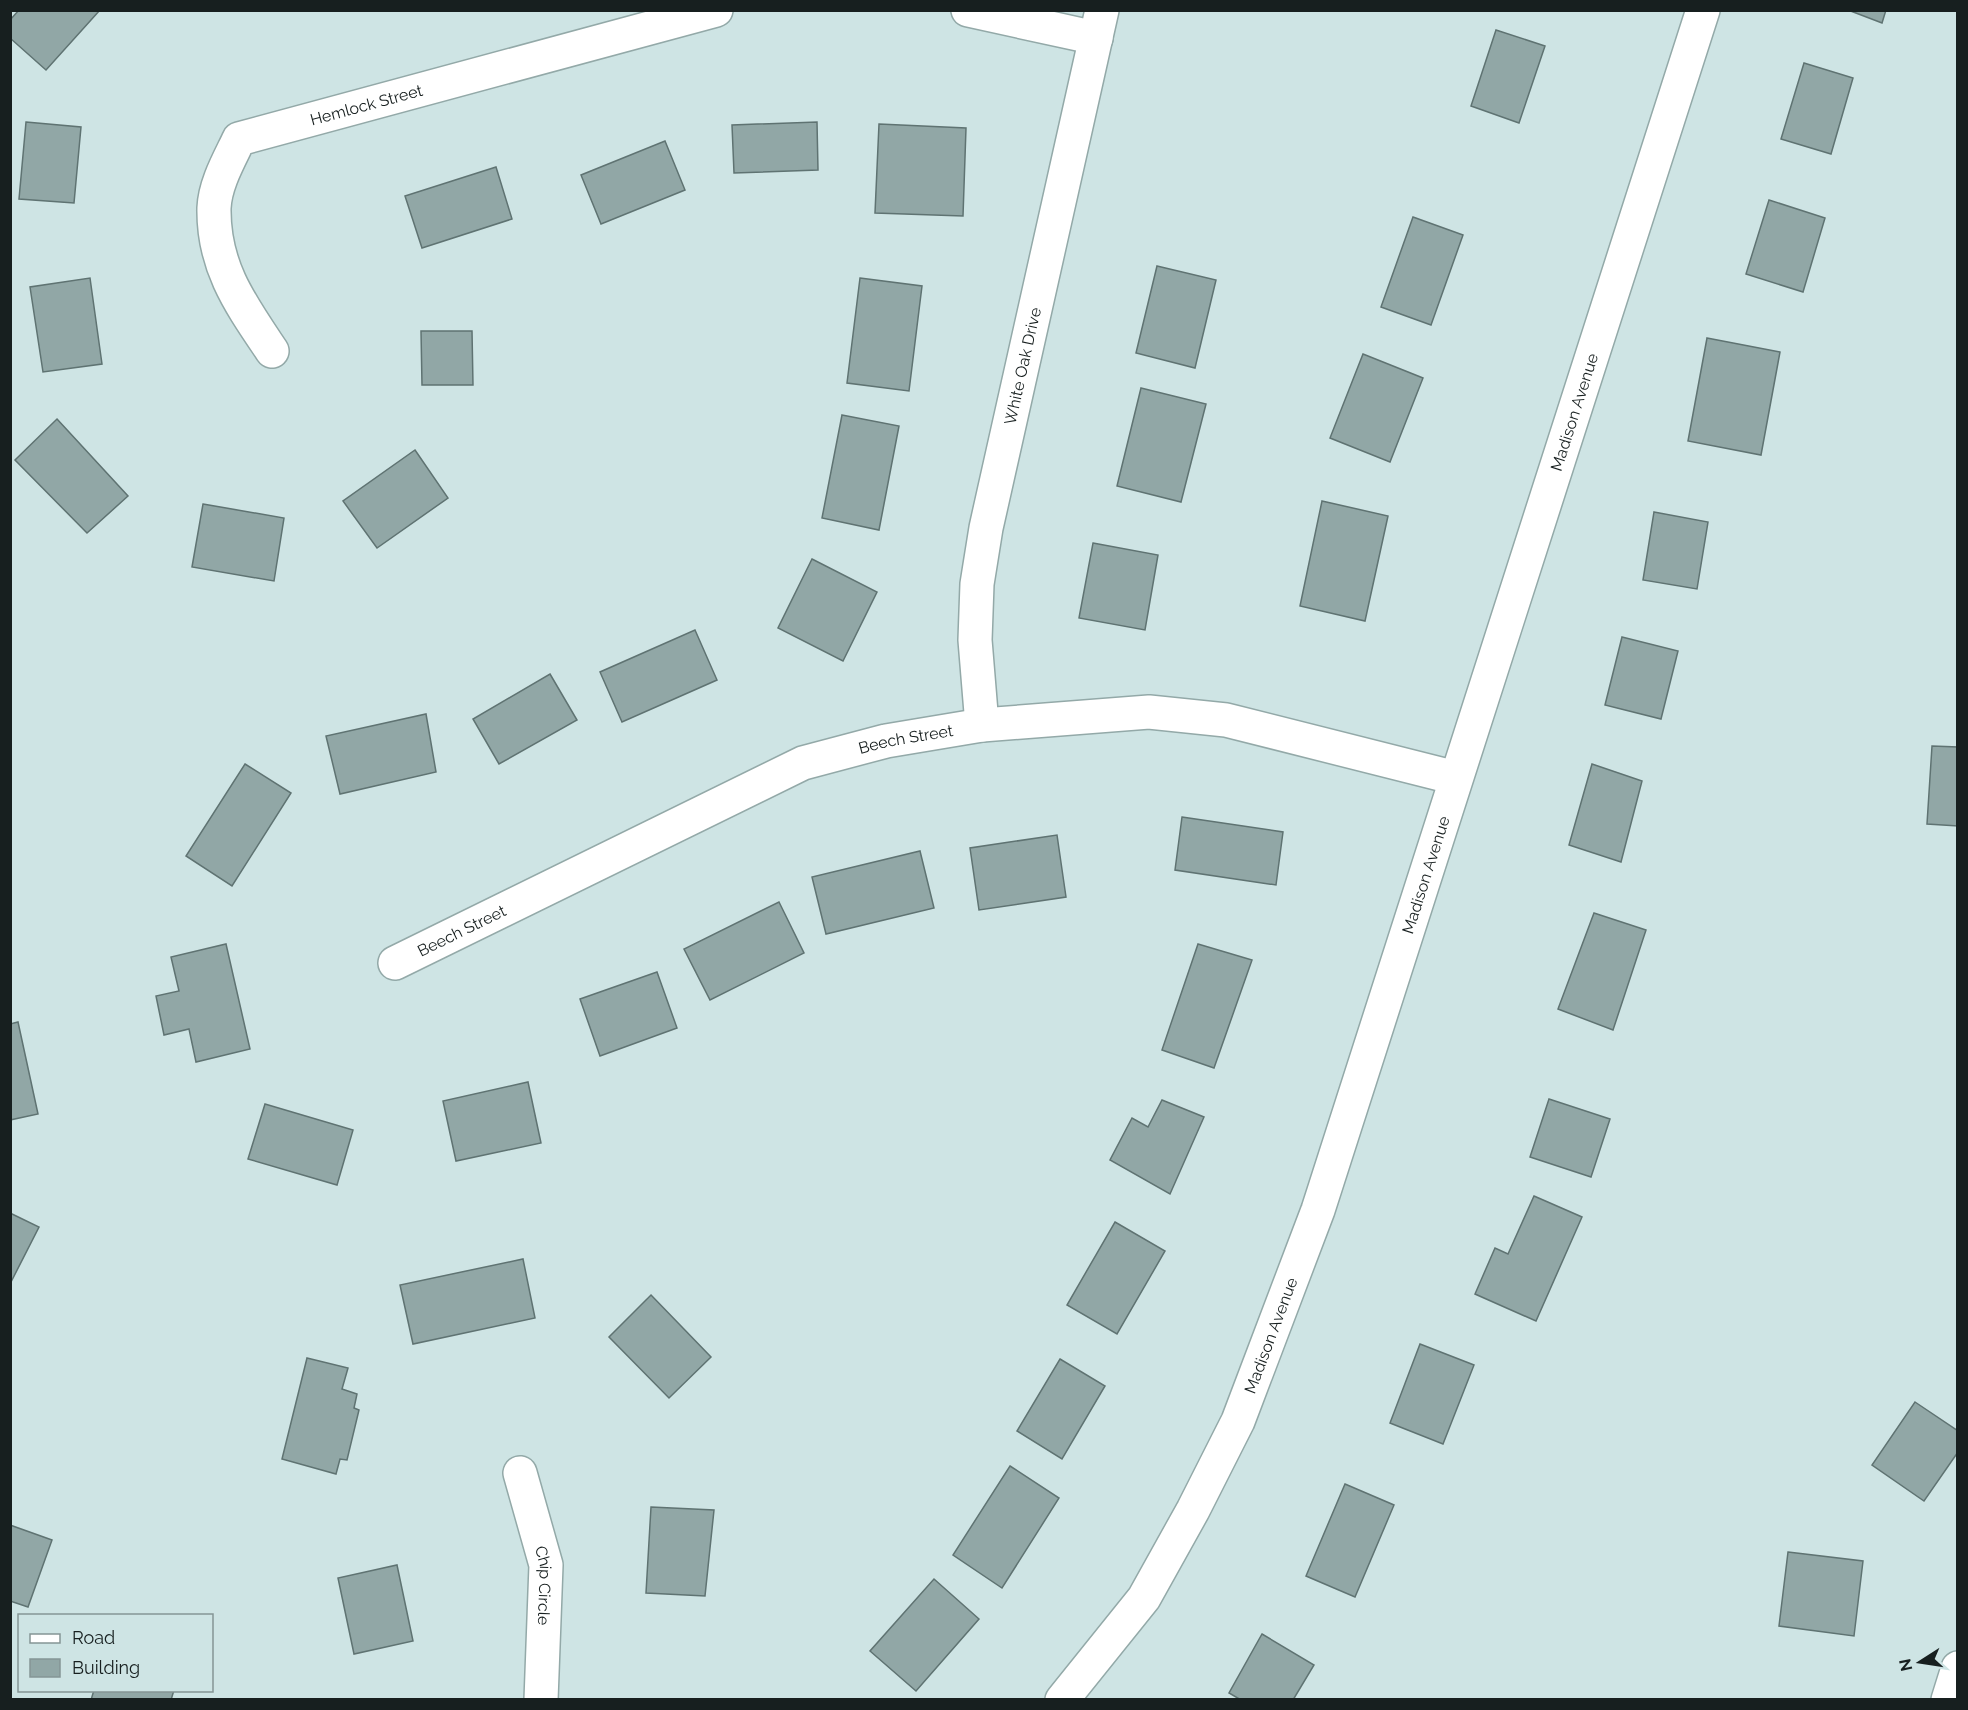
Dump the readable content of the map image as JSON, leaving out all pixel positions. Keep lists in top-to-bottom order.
{
  "streets": {
    "street": [
      "Hemlock Street",
      "White Oak Drive",
      "Madison Avenue",
      "Beech Street",
      "Chip Circle"
    ]
  },
  "crossings": [
    ["White Oak Drive", "Beech Street"],
    ["Madison Avenue", "Beech Street"]
  ],
  "legend": ["Road", "Building"],
  "north": "left"
}
